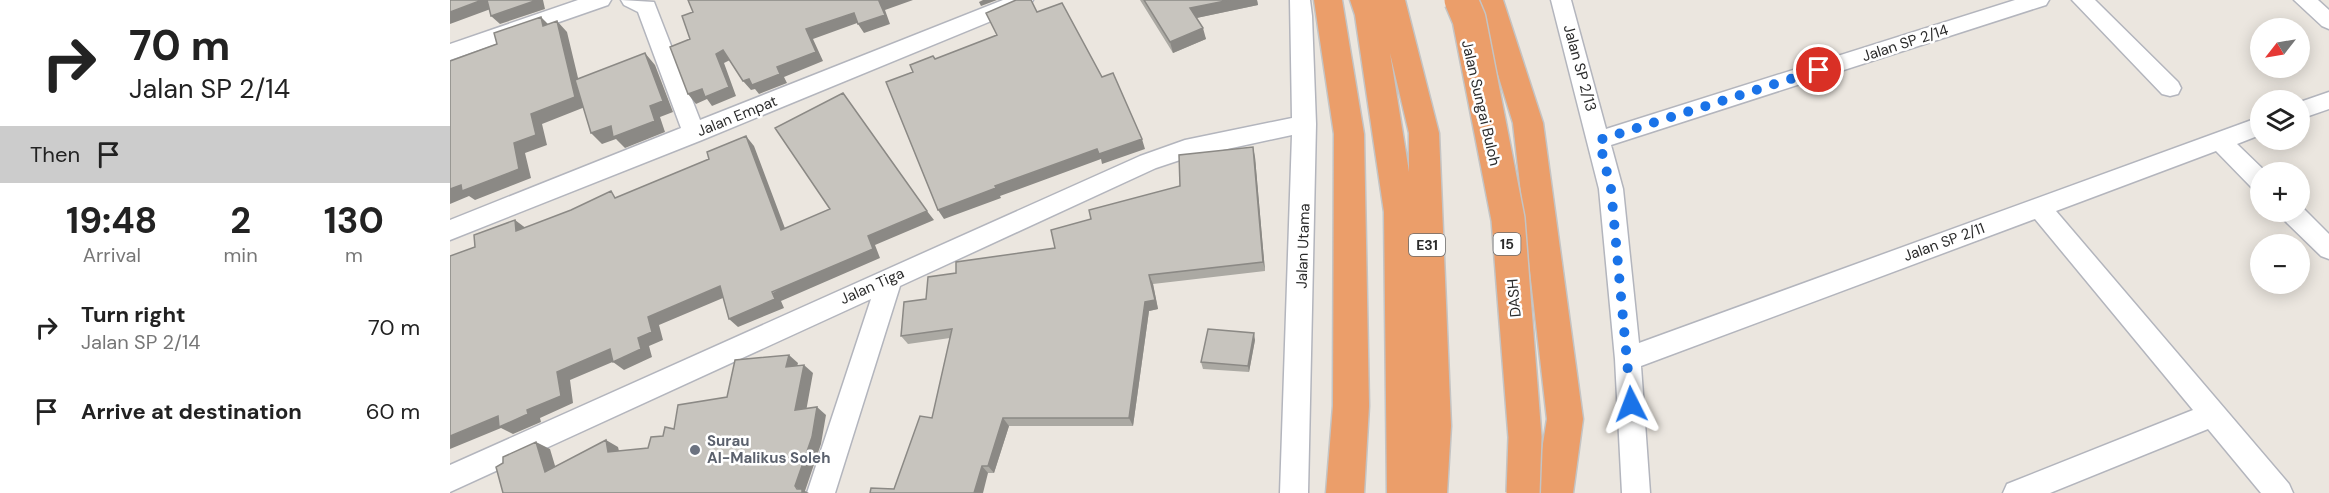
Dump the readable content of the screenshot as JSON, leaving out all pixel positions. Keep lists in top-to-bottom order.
{
  "streets": {
    "highway": [
      "Jalan Sungai Buloh",
      "15",
      "E31",
      "DASH"
    ],
    "street": [
      "Jalan SP 2/14",
      "Jalan SP 2/13",
      "Jalan Empat",
      "Jalan SP 2/11",
      "Jalan Utama",
      "Jalan Tiga"
    ]
  },
  "crossings": [
    ["Jalan SP 2/14", "Jalan SP 2/13"],
    ["Jalan SP 2/13", "Jalan SP 2/11"],
    ["Jalan Sungai Buloh", "DASH"],
    ["Jalan Utama", "Jalan Tiga"]
  ],
  "places": ["Surau Al-Malikus Soleh"],
  "north": "bottom left",
  "page": {
    "turn": ["70 m", "Jalan SP 2/14"],
    "map_buttons": ["+", "−"],
    "then": "Then",
    "eta": [
      "19:48",
      "Arrival",
      "2",
      "min",
      "130",
      "m"
    ],
    "list": [
      {
        "name": "Turn right",
        "note": "Jalan SP 2/14",
        "value": "70 m"
      },
      {
        "name": "Arrive at destination",
        "value": "60 m"
      }
    ]
  }
}
